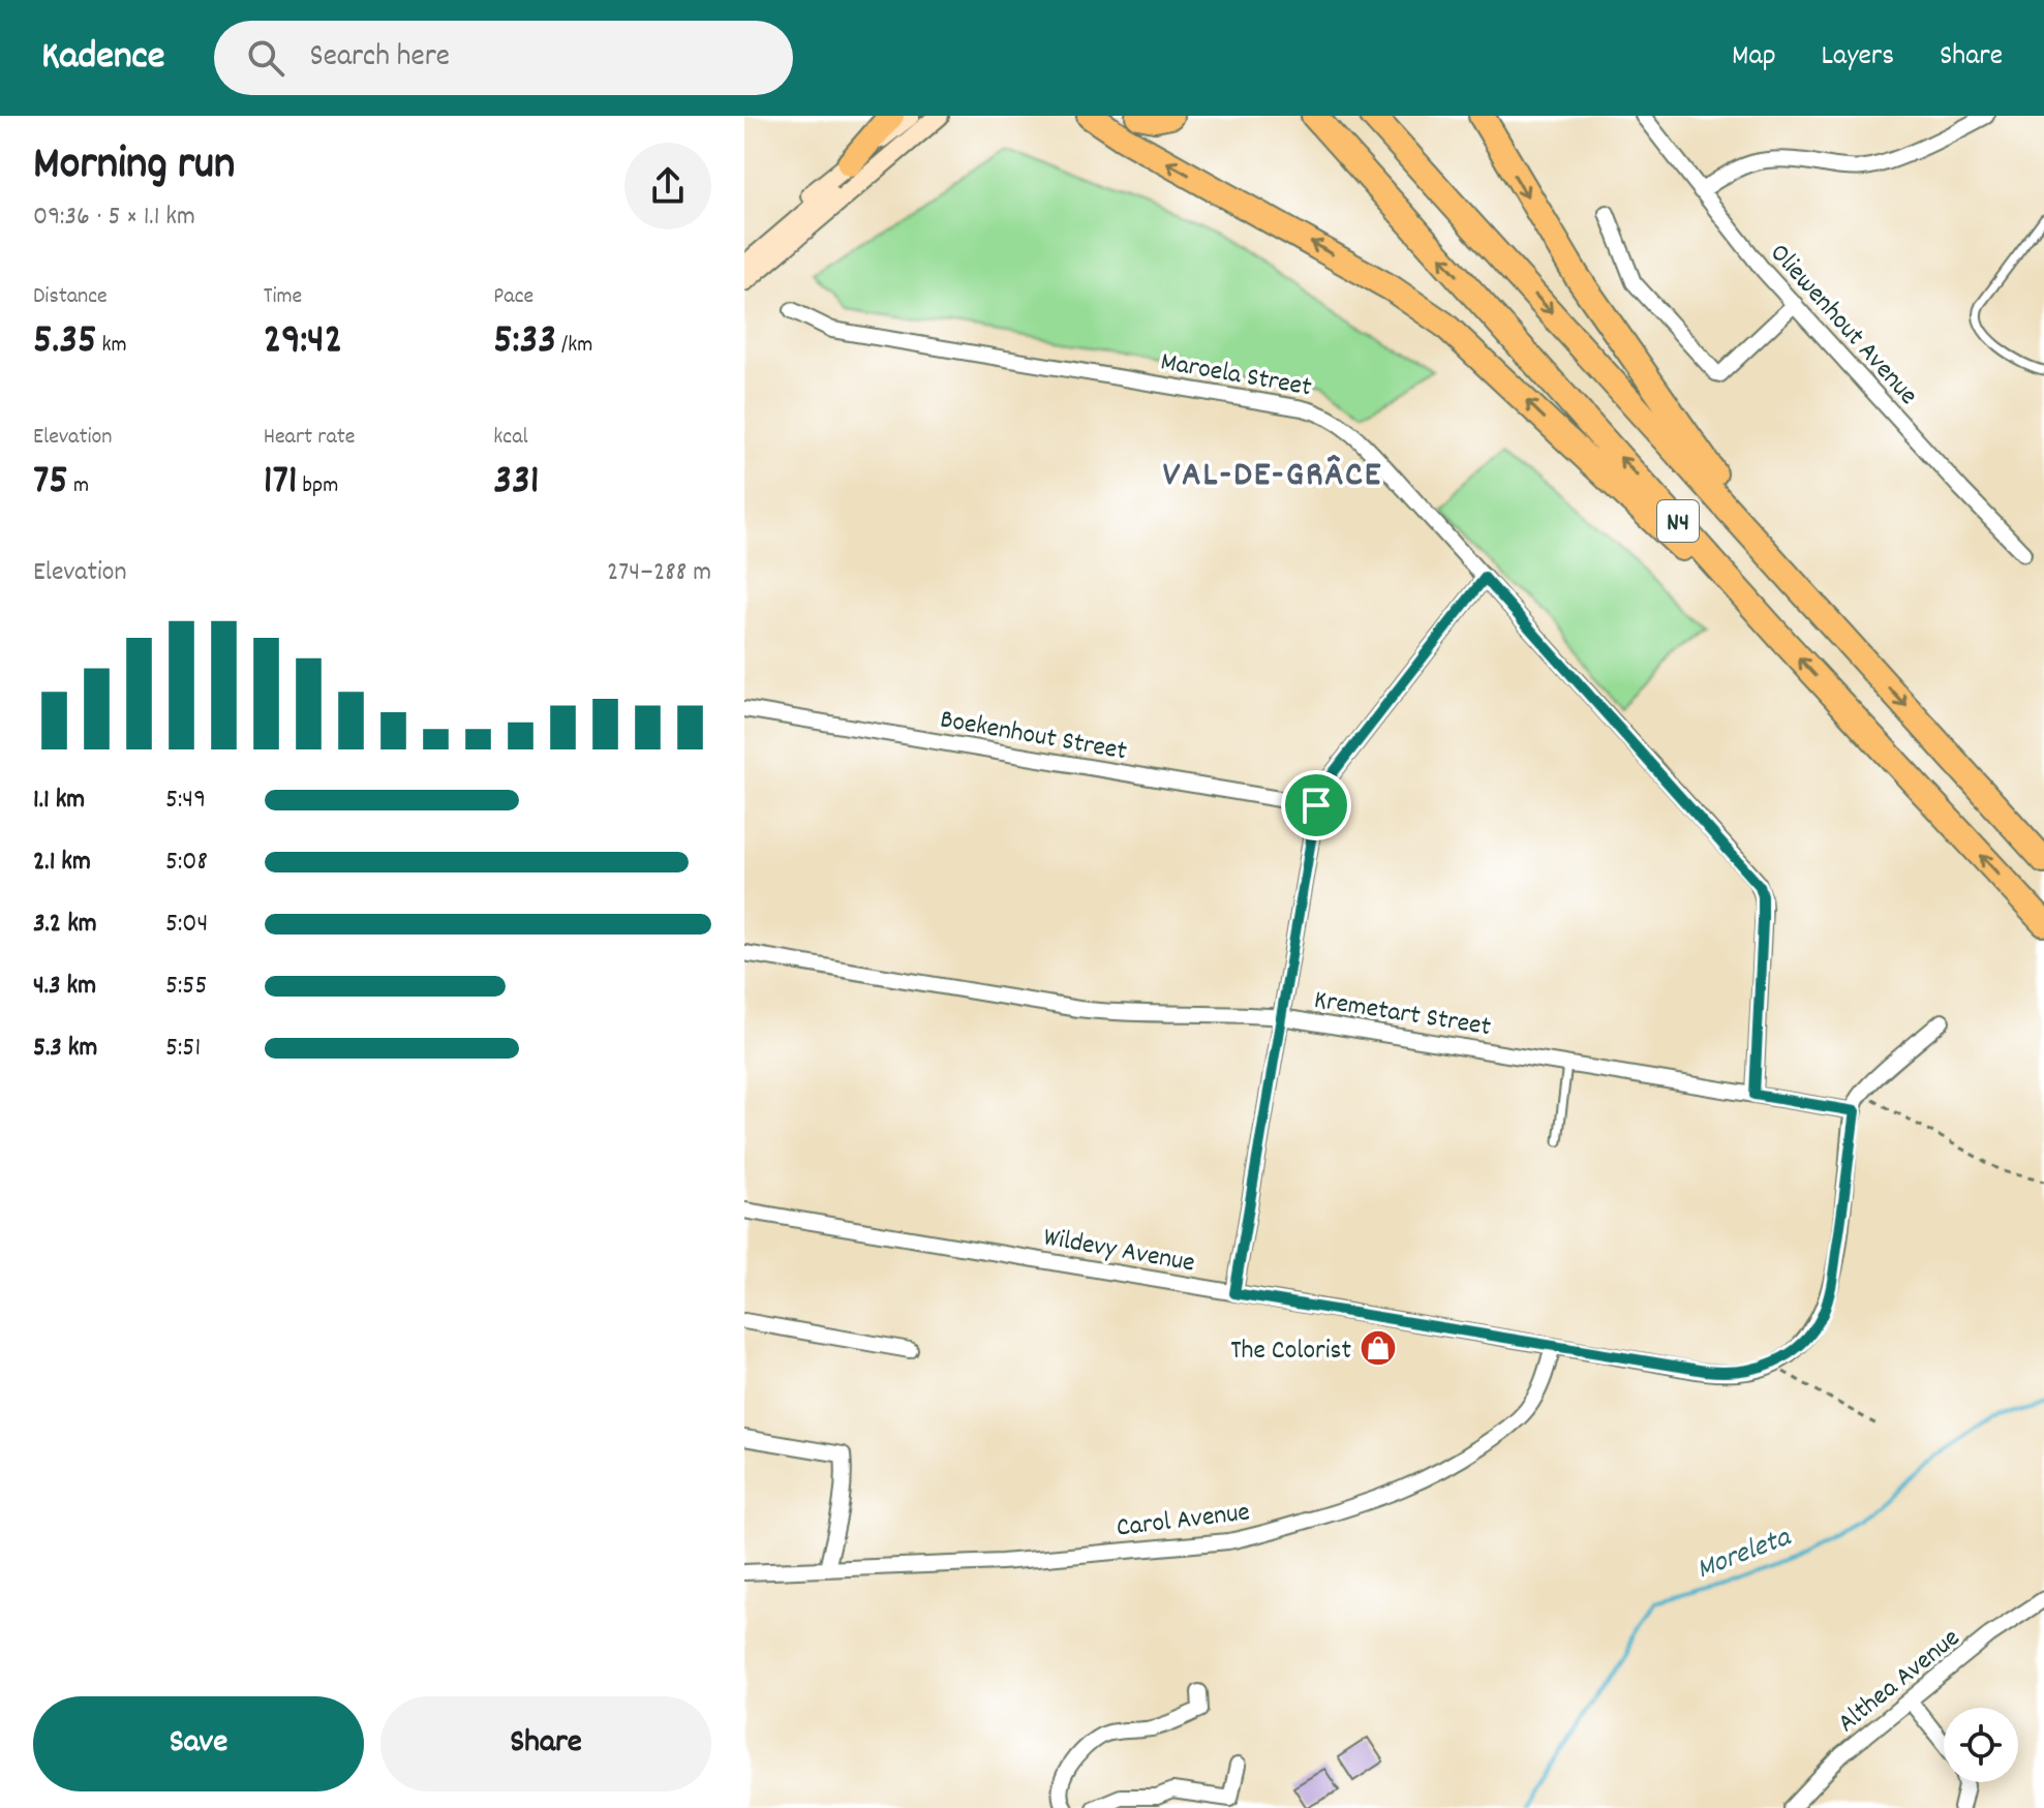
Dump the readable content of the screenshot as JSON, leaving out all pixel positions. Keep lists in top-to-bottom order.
{
  "streets": {
    "highway": ["N4"],
    "street": [
      "Oliewenhout Avenue",
      "Maroela Street",
      "Boekenhout Street",
      "Kremetart Street",
      "Wildevy Avenue",
      "Carol Avenue",
      "Althea Avenue"
    ]
  },
  "crossings": [
    ["Maroela Street", "Kremetart Street"],
    ["Kremetart Street", "Wildevy Avenue"],
    ["Wildevy Avenue", "Carol Avenue"]
  ],
  "districts": ["VAL-DE-GRÂCE"],
  "water": ["Moreleta"],
  "places": {
    "shop": ["The Colorist"]
  },
  "page": {
    "header": "Kadence",
    "search": "Search here",
    "nav": ["Map", "Layers", "Share"],
    "heading": ["Morning run", "09:36 · 5 × 1.1 km"],
    "stats": [
      ["Distance", "5.35 km"],
      ["Time", "29:42"],
      ["Pace", "5:33 /km"],
      ["Elevation", "75 m"],
      ["Heart rate", "171 bpm"],
      ["kcal", "331"]
    ],
    "chart": ["Elevation", "274–288 m"],
    "list": [
      {
        "name": "1.1 km",
        "note": "5:49"
      },
      {
        "name": "2.1 km",
        "note": "5:08"
      },
      {
        "name": "3.2 km",
        "note": "5:04"
      },
      {
        "name": "4.3 km",
        "note": "5:55"
      },
      {
        "name": "5.3 km",
        "note": "5:51"
      }
    ],
    "buttons": ["Save", "Share"]
  }
}
